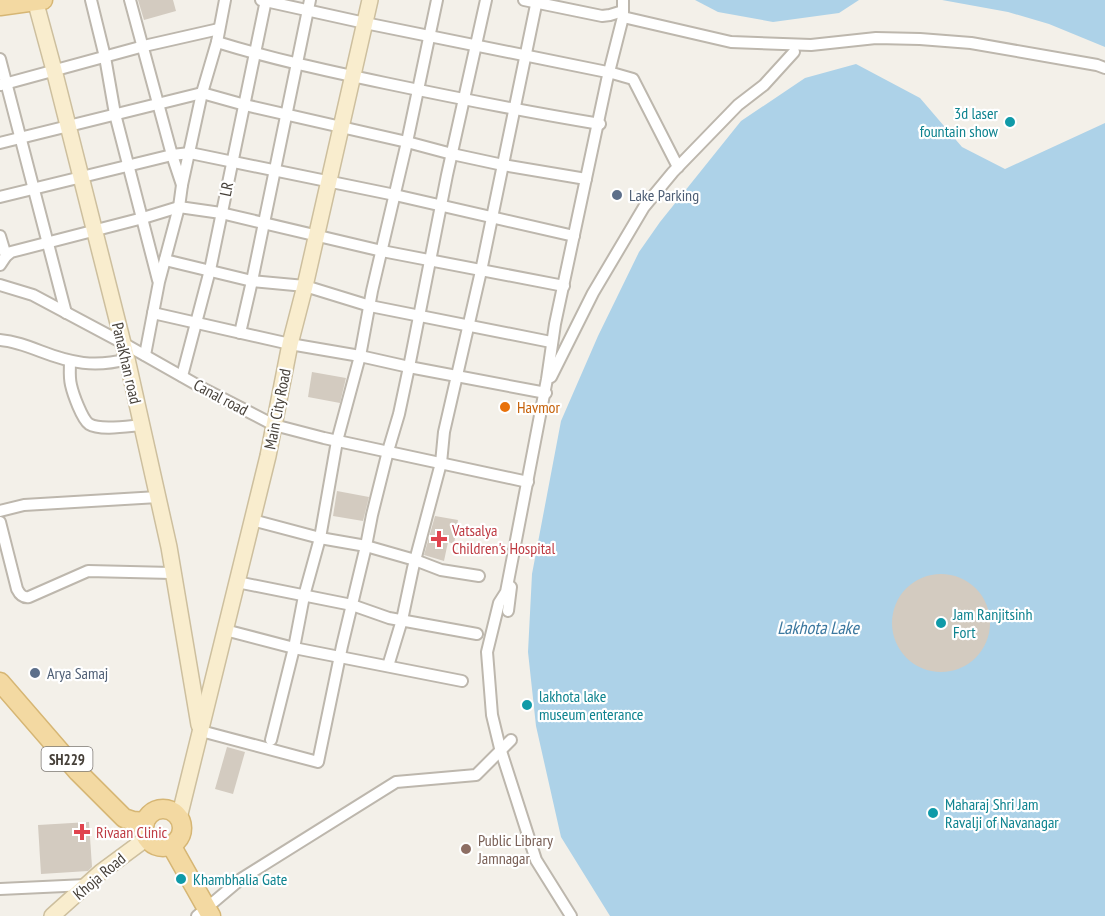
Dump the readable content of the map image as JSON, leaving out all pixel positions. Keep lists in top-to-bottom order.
{
  "streets": {
    "main road": ["SH229"],
    "street": [
      "LR",
      "PanaKhan road",
      "Canal road",
      "Main City Road",
      "Khoja Road"
    ]
  },
  "crossings": [
    ["LR", "Canal road"],
    ["PanaKhan road", "Canal road"],
    ["PanaKhan road", "Main City Road"],
    ["Canal road", "Main City Road"],
    ["Main City Road", "SH229"],
    ["Main City Road", "Khoja Road"],
    ["SH229", "Khoja Road"]
  ],
  "water": ["Lakhota Lake"],
  "places": {
    "other": [
      "3d laser fountain show",
      "Lake Parking",
      "Havmor",
      "Jam Ranjitsinh Fort",
      "Arya Samaj",
      "lakhota lake museum enterance",
      "Maharaj Shri Jam Ravalji of Navanagar",
      "Public Library Jamnagar",
      "Khambhalia Gate"
    ],
    "health": ["Vatsalya Children's Hospital", "Rivaan Clinic"]
  }
}
